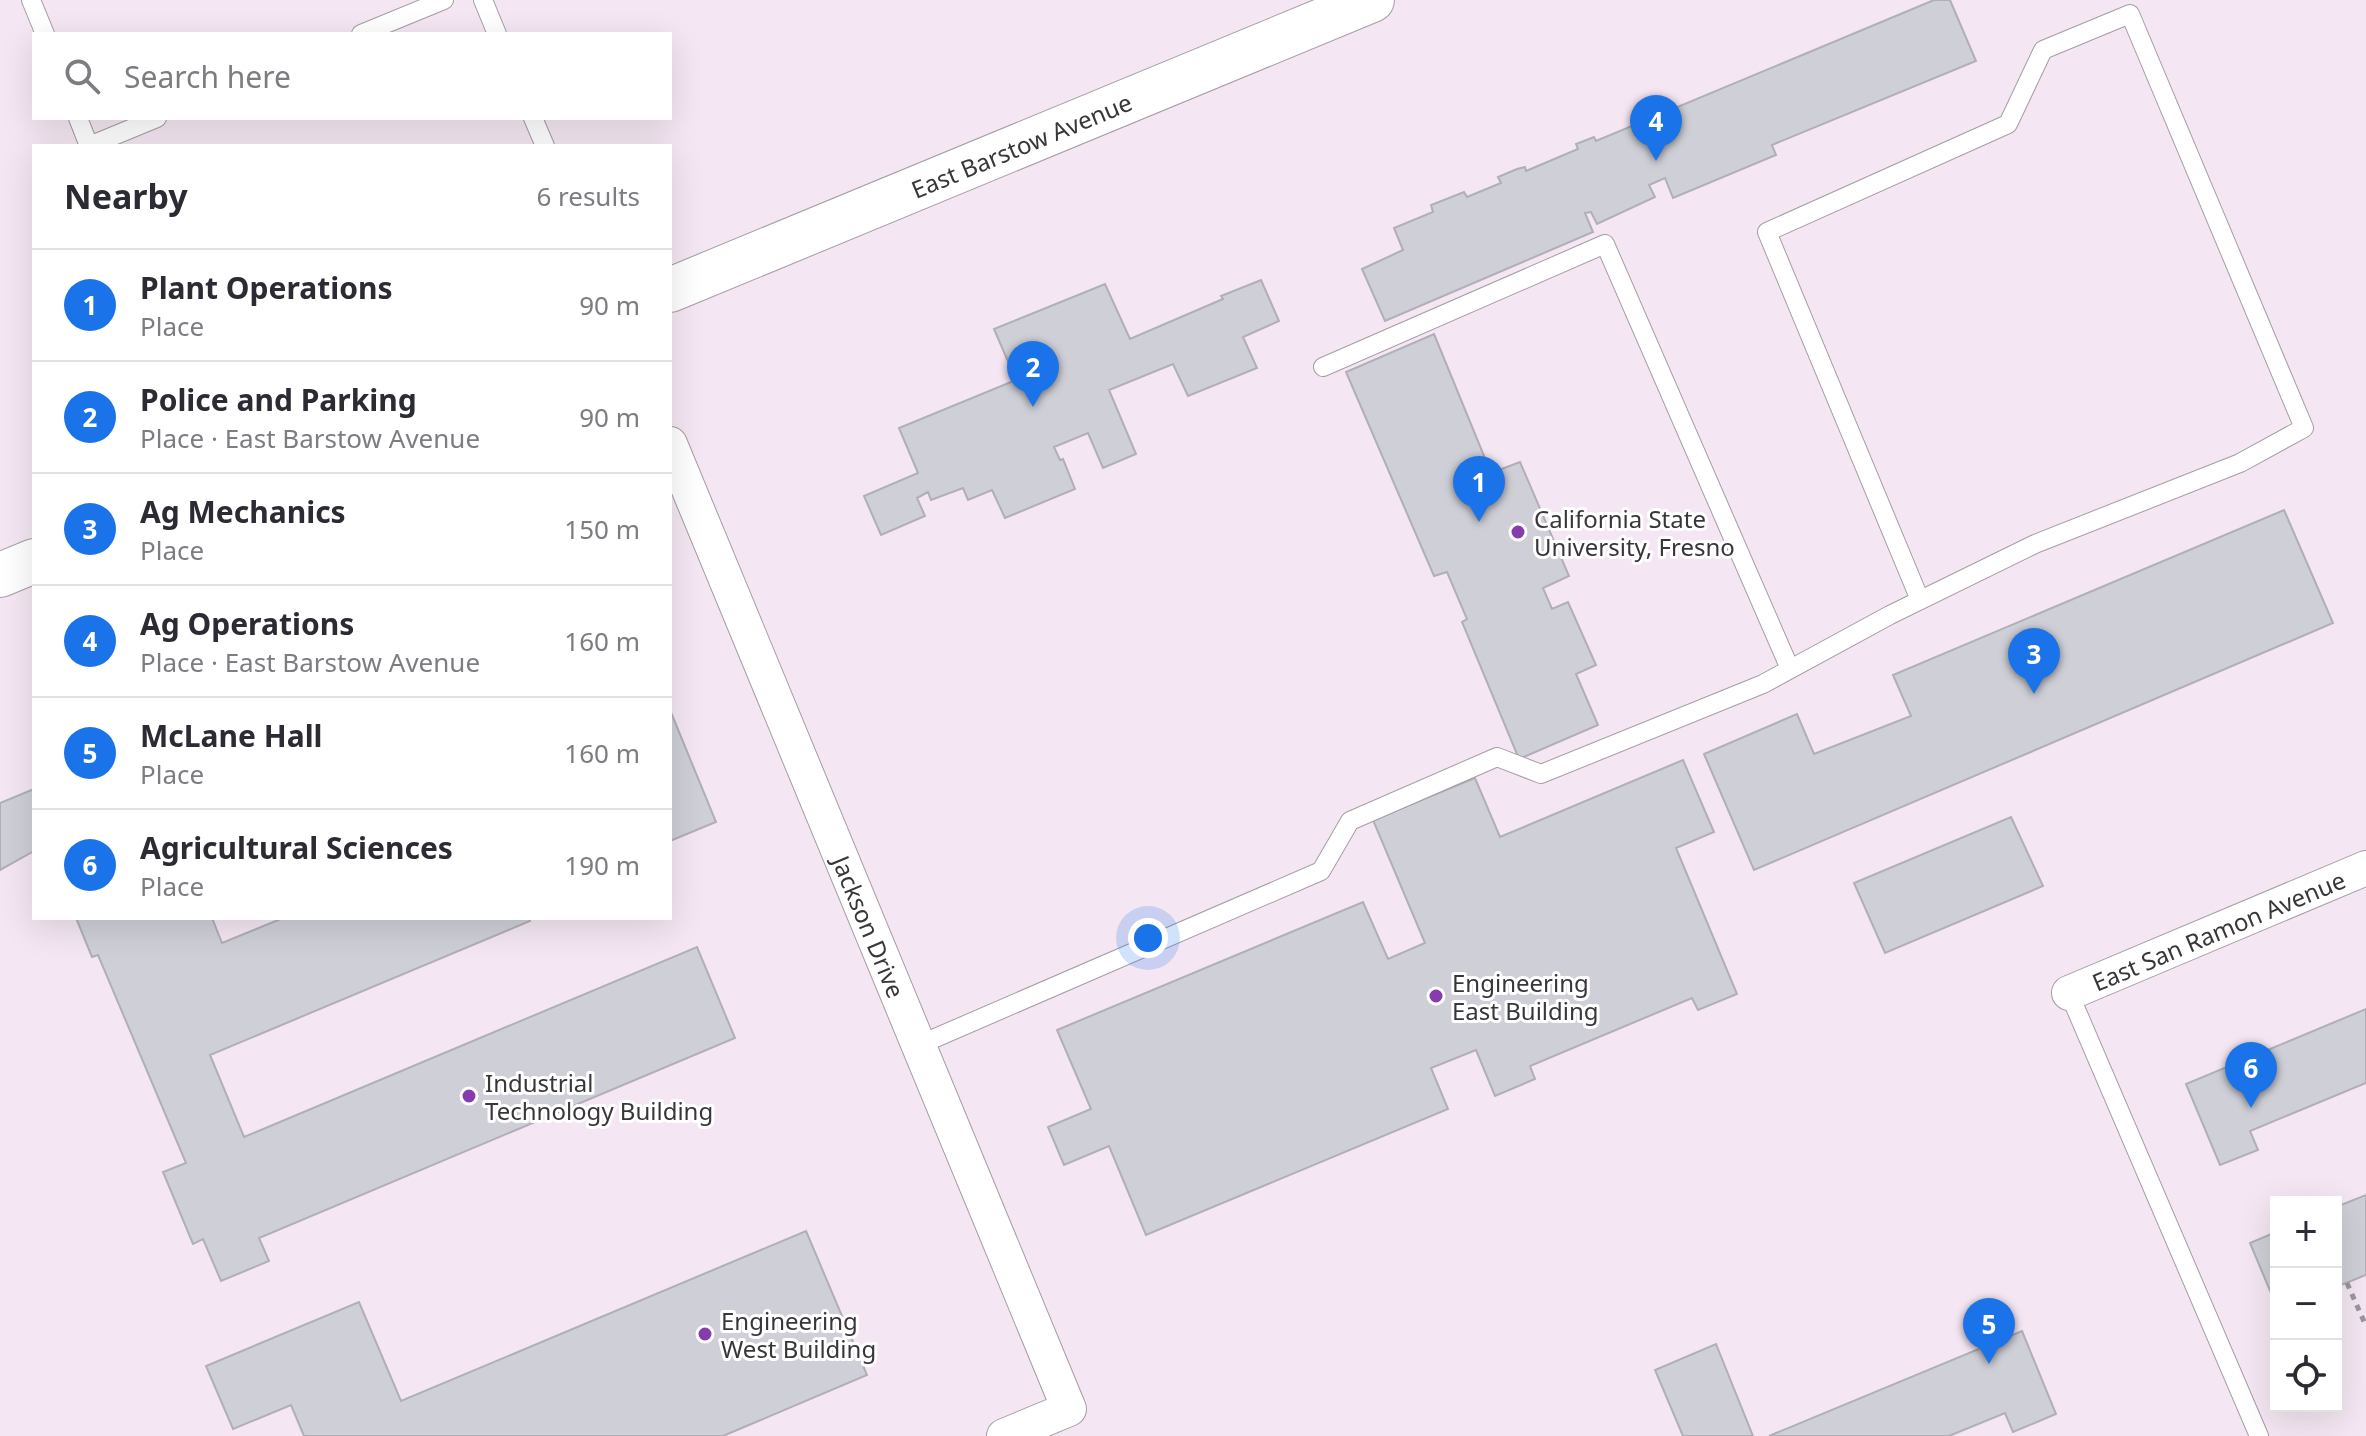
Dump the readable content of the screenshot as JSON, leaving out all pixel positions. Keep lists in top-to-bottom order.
{
  "streets": {
    "street": ["East Barstow Avenue", "Jackson Drive", "East San Ramon Avenue"]
  },
  "places": [
    "California State University, Fresno",
    "Engineering East Building",
    "Industrial Technology Building",
    "Engineering West Building"
  ],
  "page": {
    "search": "Search here",
    "pins": [
      "4",
      "2",
      "1",
      "3",
      "6",
      "5"
    ],
    "heading": ["Nearby", "6 results"],
    "list": [
      {
        "mark": "1",
        "name": "Plant Operations",
        "note": "Place",
        "value": "90 m"
      },
      {
        "mark": "2",
        "name": "Police and Parking",
        "note": "Place · East Barstow Avenue",
        "value": "90 m"
      },
      {
        "mark": "3",
        "name": "Ag Mechanics",
        "note": "Place",
        "value": "150 m"
      },
      {
        "mark": "4",
        "name": "Ag Operations",
        "note": "Place · East Barstow Avenue",
        "value": "160 m"
      },
      {
        "mark": "5",
        "name": "McLane Hall",
        "note": "Place",
        "value": "160 m"
      },
      {
        "mark": "6",
        "name": "Agricultural Sciences",
        "note": "Place",
        "value": "190 m"
      }
    ],
    "map_buttons": ["+", "−"]
  }
}
